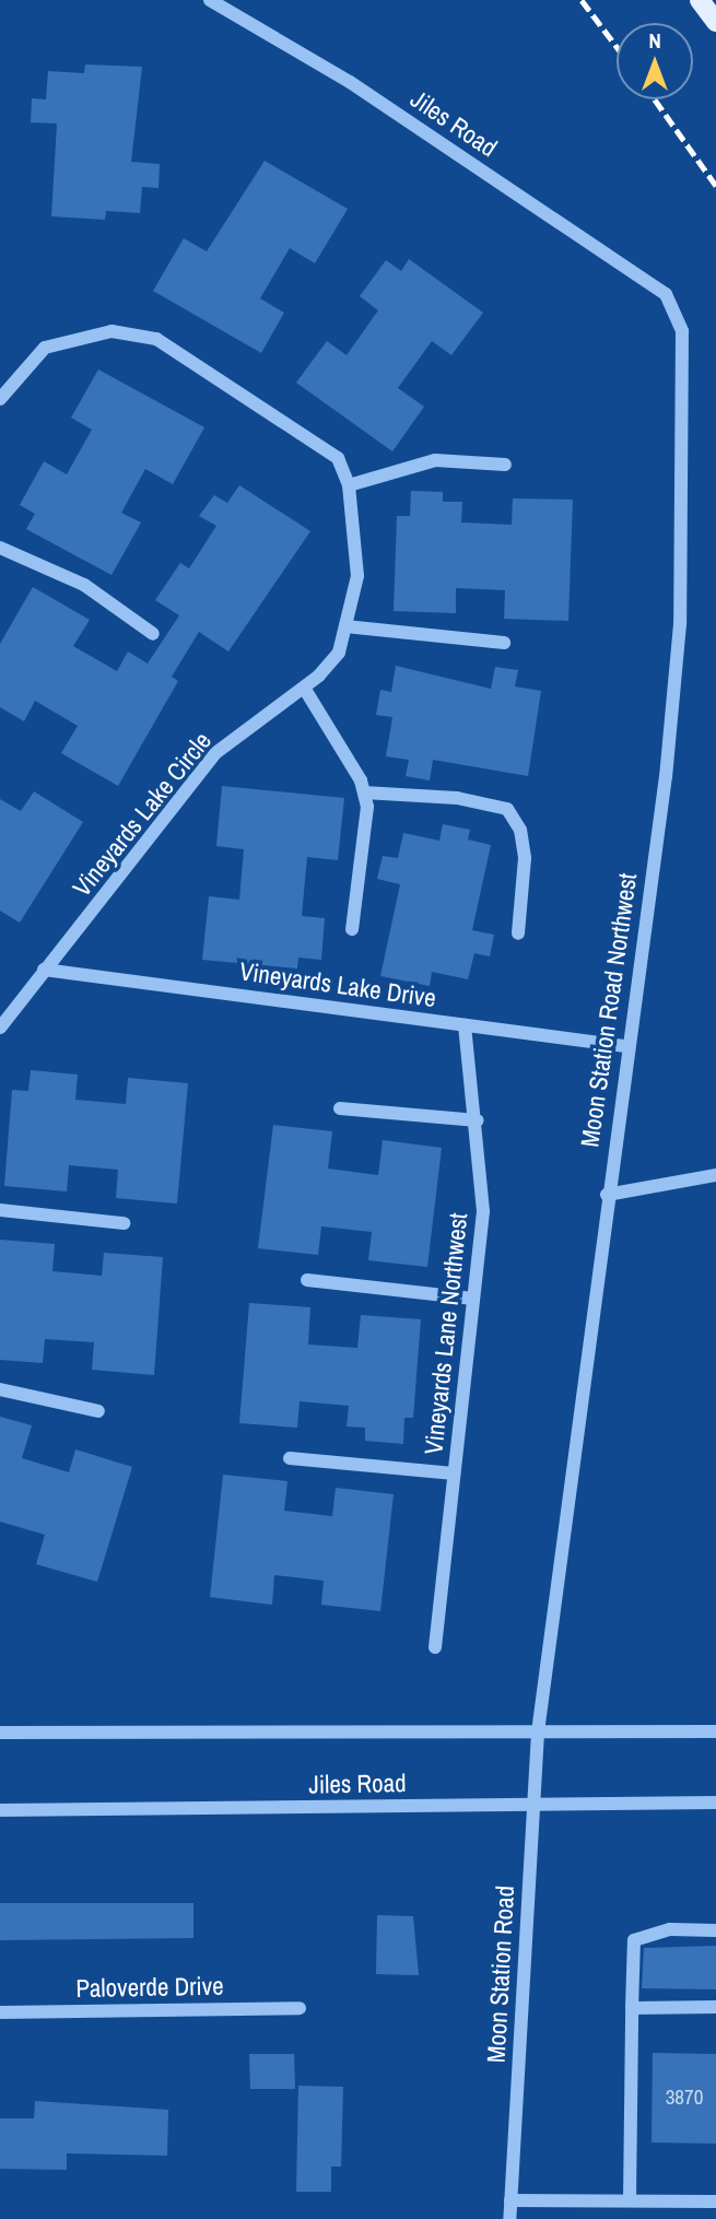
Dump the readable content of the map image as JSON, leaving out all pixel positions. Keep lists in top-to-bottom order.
{
  "streets": {
    "street": [
      "Jiles Road",
      "Vineyards Lake Circle",
      "Vineyards Lake Drive",
      "Moon Station Road Northwest",
      "Vineyards Lane Northwest",
      "Moon Station Road",
      "Paloverde Drive"
    ]
  },
  "crossings": [
    ["Jiles Road", "Moon Station Road Northwest"],
    ["Jiles Road", "Moon Station Road"],
    ["Vineyards Lake Circle", "Vineyards Lake Drive"],
    ["Vineyards Lake Drive", "Moon Station Road Northwest"],
    ["Vineyards Lake Drive", "Vineyards Lane Northwest"],
    ["Moon Station Road Northwest", "Moon Station Road"]
  ],
  "house_numbers": ["3870"],
  "north": "top"
}
